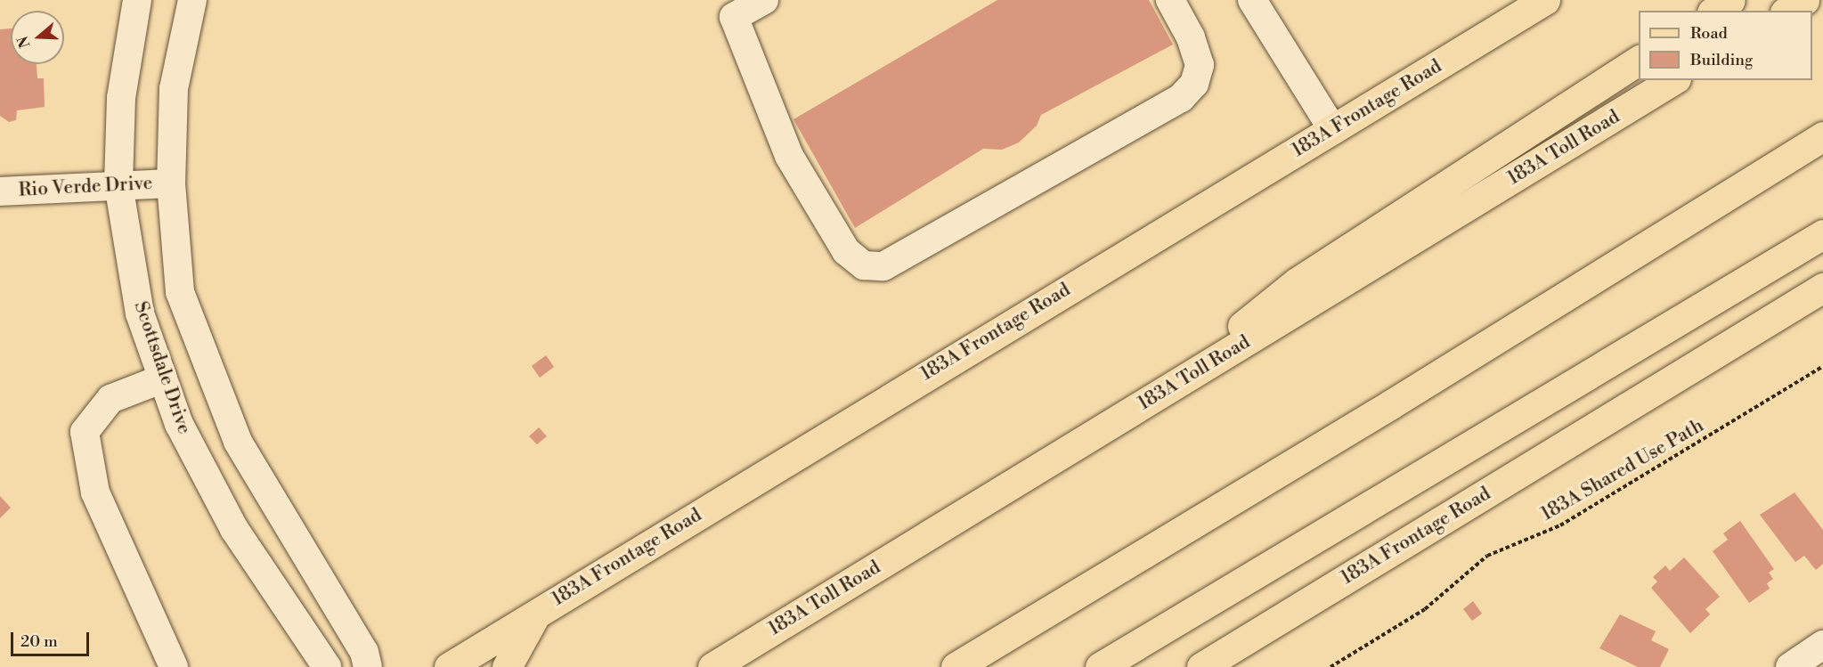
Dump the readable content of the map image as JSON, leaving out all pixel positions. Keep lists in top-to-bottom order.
{
  "streets": {
    "main road": ["183A Frontage Road", "183A Toll Road"],
    "street": ["Rio Verde Drive", "Scottsdale Drive"],
    "path": ["183A Shared Use Path"]
  },
  "crossings": [
    ["Rio Verde Drive", "Scottsdale Drive"]
  ],
  "legend": ["Road", "Building"],
  "scale_bar": "20 m",
  "north": "left"
}
